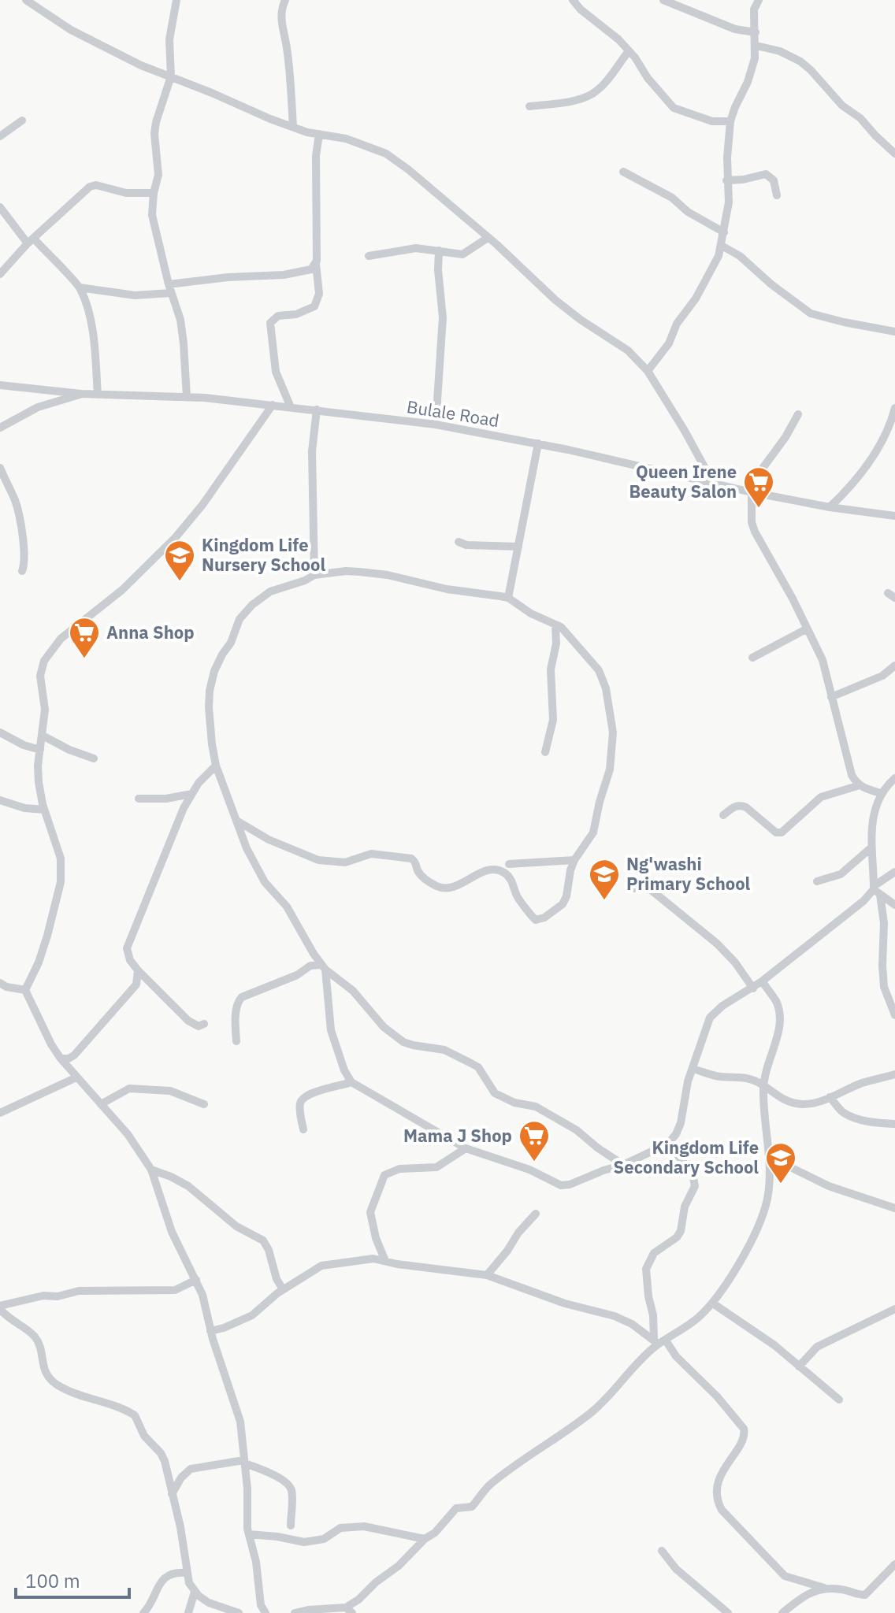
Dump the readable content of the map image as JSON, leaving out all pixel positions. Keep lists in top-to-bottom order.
{
  "streets": {
    "street": ["Bulale Road"]
  },
  "places": {
    "supermarket": ["Queen Irene Beauty Salon", "Anna Shop", "Mama J Shop"],
    "school or university": ["Kingdom Life Nursery School", "Ng'washi Primary School", "Kingdom Life Secondary School"]
  },
  "scale_bar": "100 m"
}
